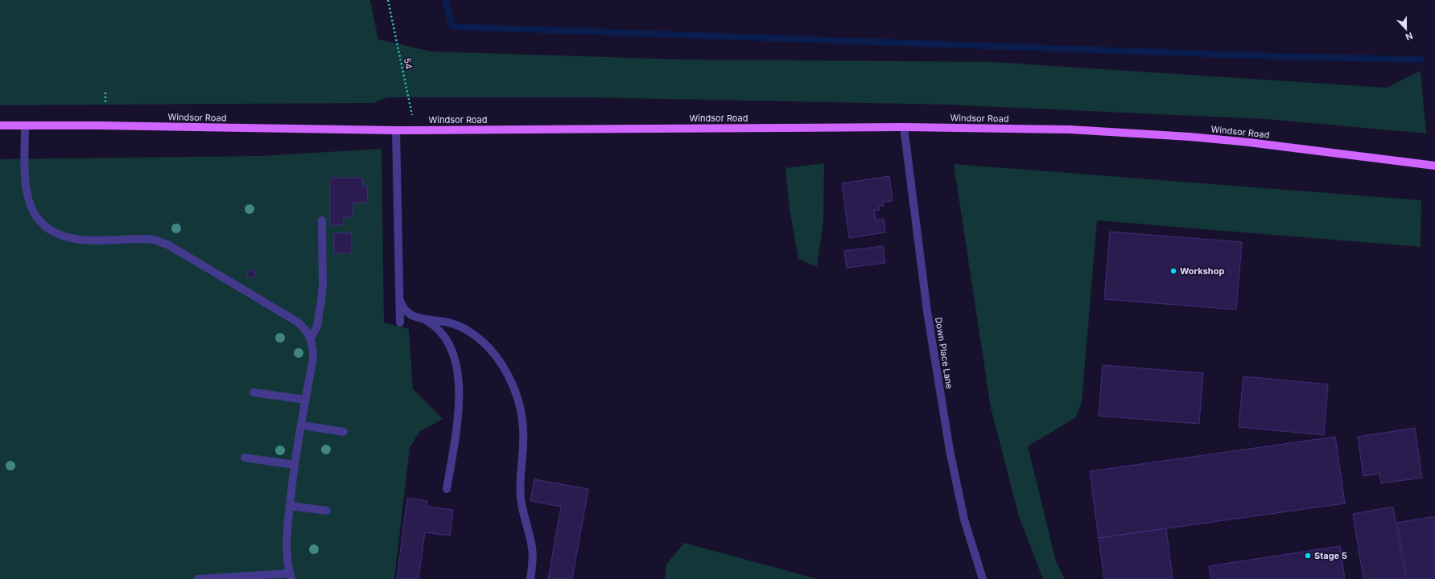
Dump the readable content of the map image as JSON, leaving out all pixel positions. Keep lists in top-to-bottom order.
{
  "streets": {
    "main road": ["Windsor Road"],
    "street": ["Down Place Lane"],
    "path": ["54"]
  },
  "crossings": [
    ["54", "Windsor Road"],
    ["Windsor Road", "Down Place Lane"]
  ],
  "places": ["Workshop", "Stage 5"],
  "north": "bottom"
}
